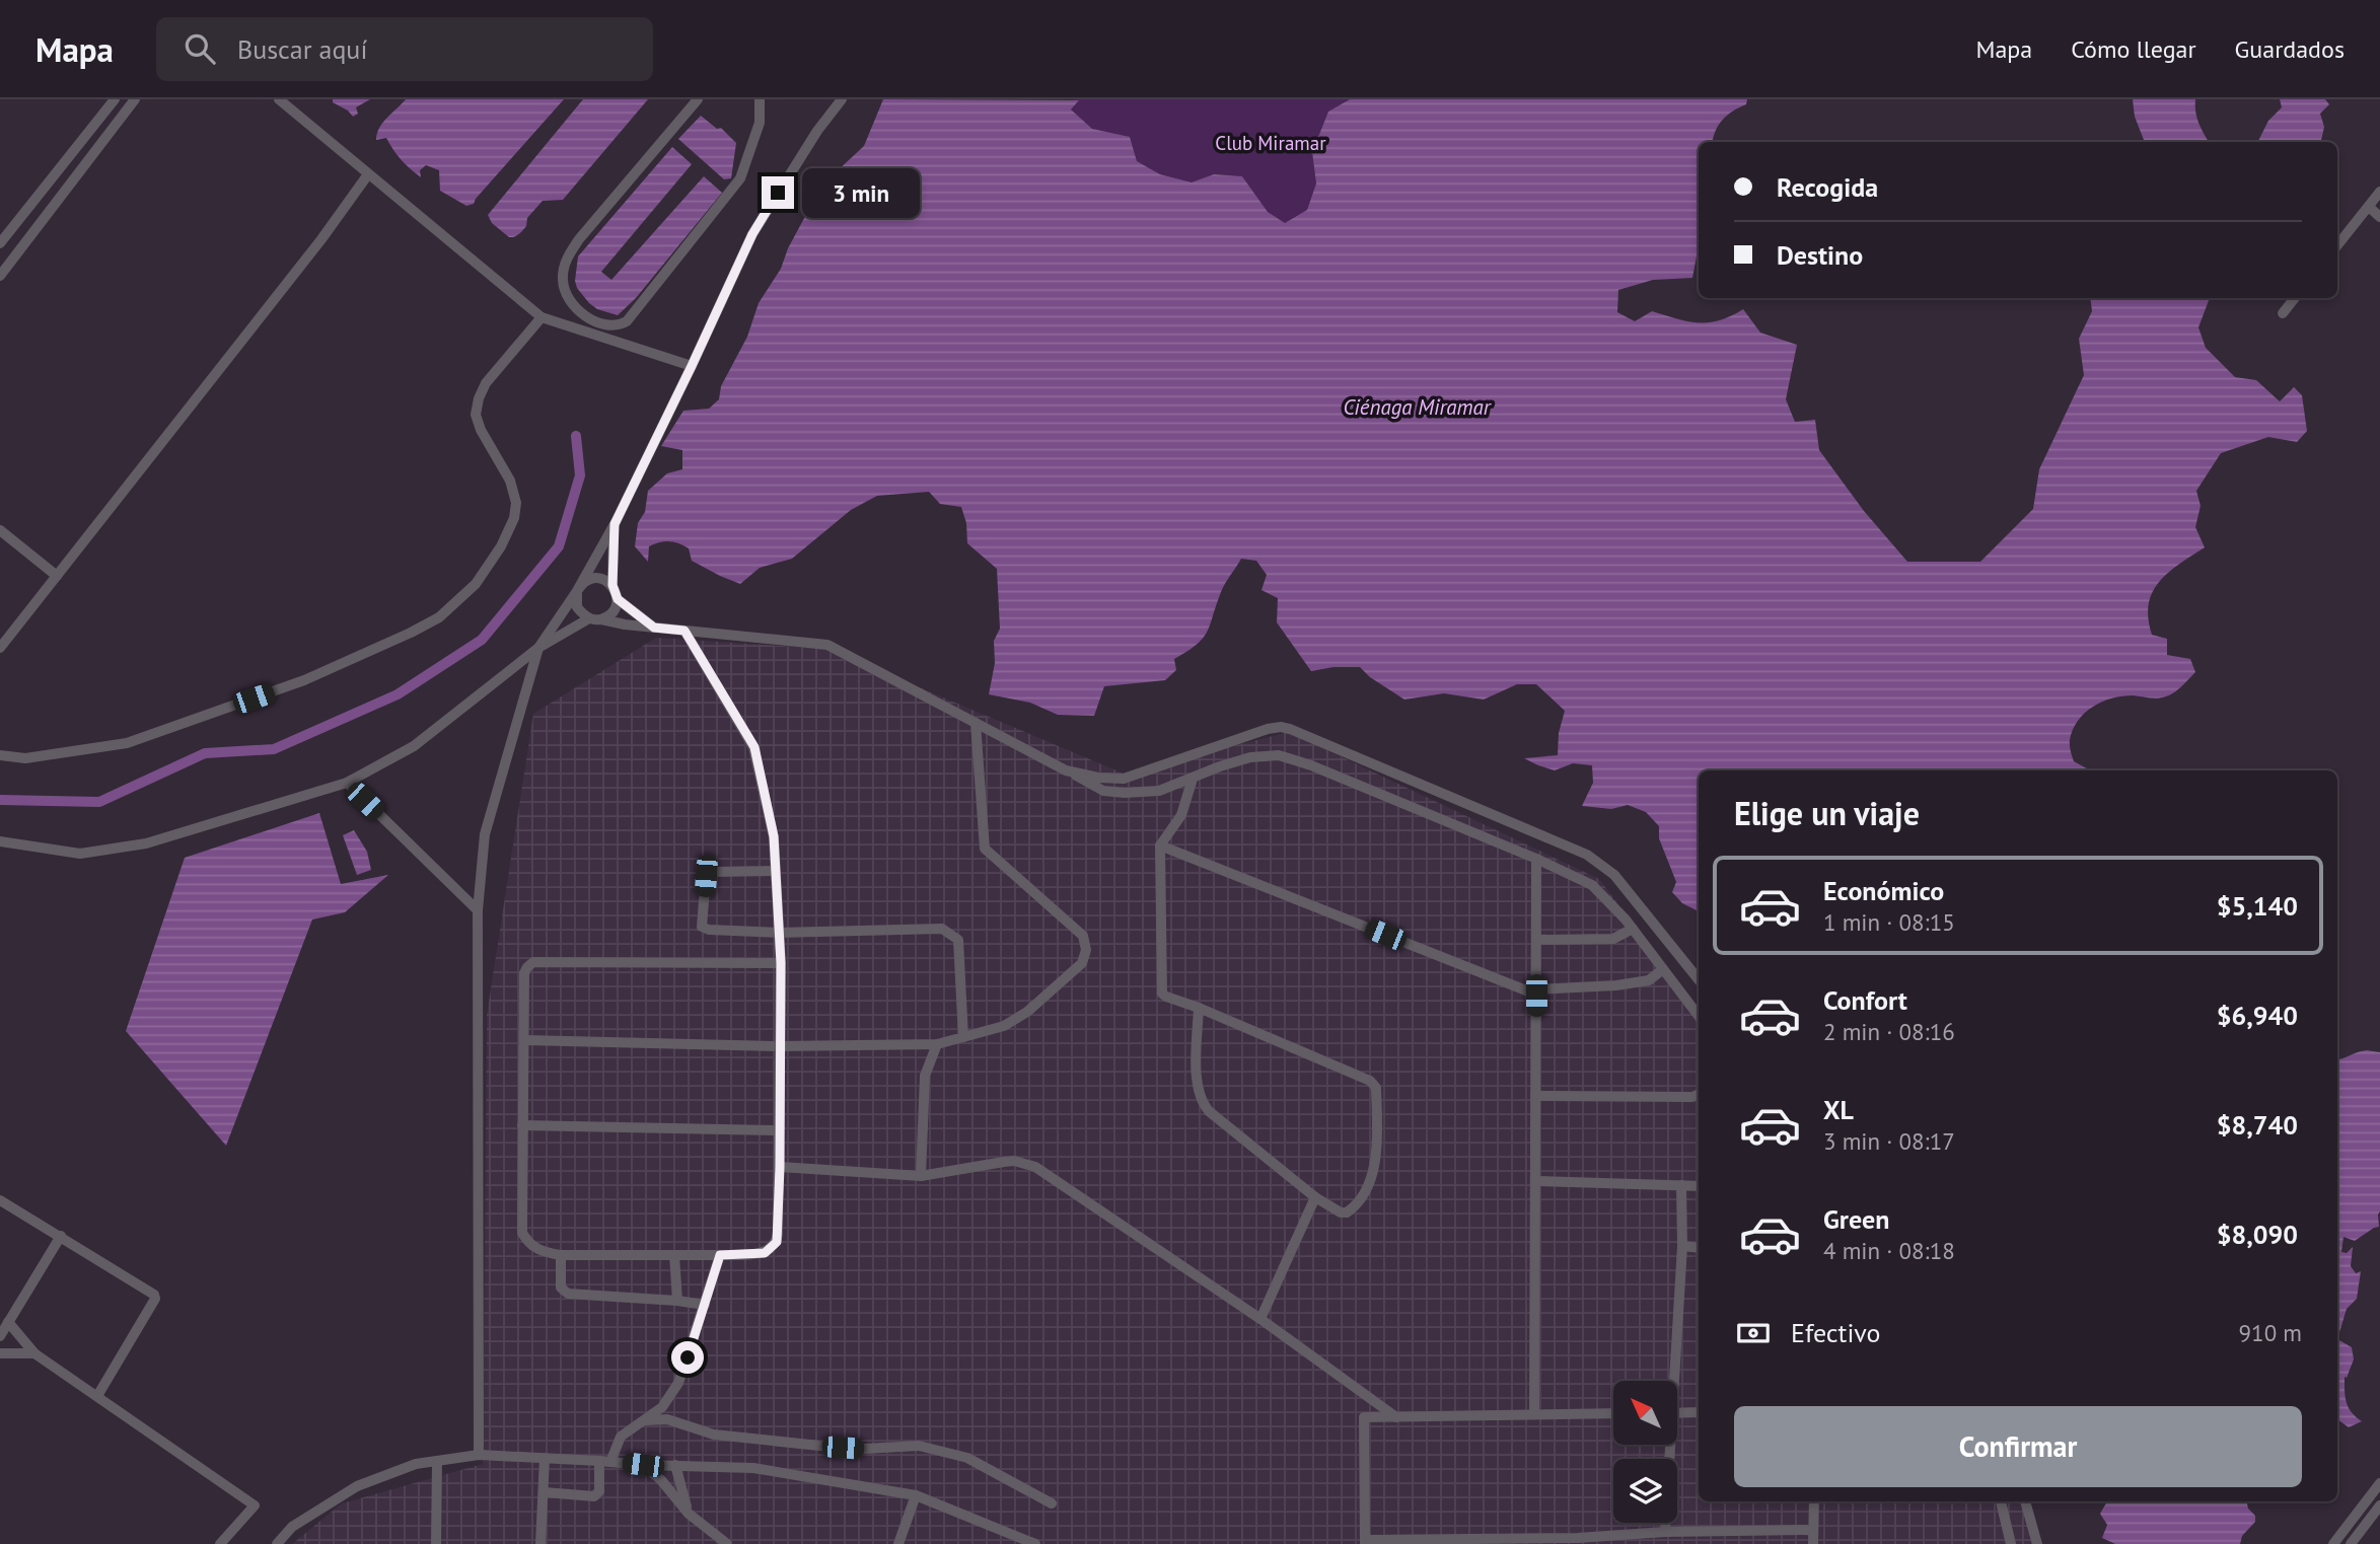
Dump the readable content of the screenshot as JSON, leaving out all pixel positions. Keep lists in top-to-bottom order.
{
  "water": ["Ciénaga Miramar"],
  "parks": ["Club Miramar"],
  "north": "top left",
  "page": {
    "header": "Mapa",
    "search": "Buscar aquí",
    "nav": ["Mapa", "Cómo llegar", "Guardados"],
    "banner": ["Recogida", "Destino"],
    "bubble": "3 min",
    "heading": "Elige un viaje",
    "list": [
      {
        "name": "Económico",
        "note": "1 min · 08:15",
        "value": "$5,140"
      },
      {
        "name": "Confort",
        "note": "2 min · 08:16",
        "value": "$6,940"
      },
      {
        "name": "XL",
        "note": "3 min · 08:17",
        "value": "$8,740"
      },
      {
        "name": "Green",
        "note": "4 min · 08:18",
        "value": "$8,090"
      }
    ],
    "pay": ["Efectivo", "910 m"],
    "buttons": "Confirmar"
  }
}
